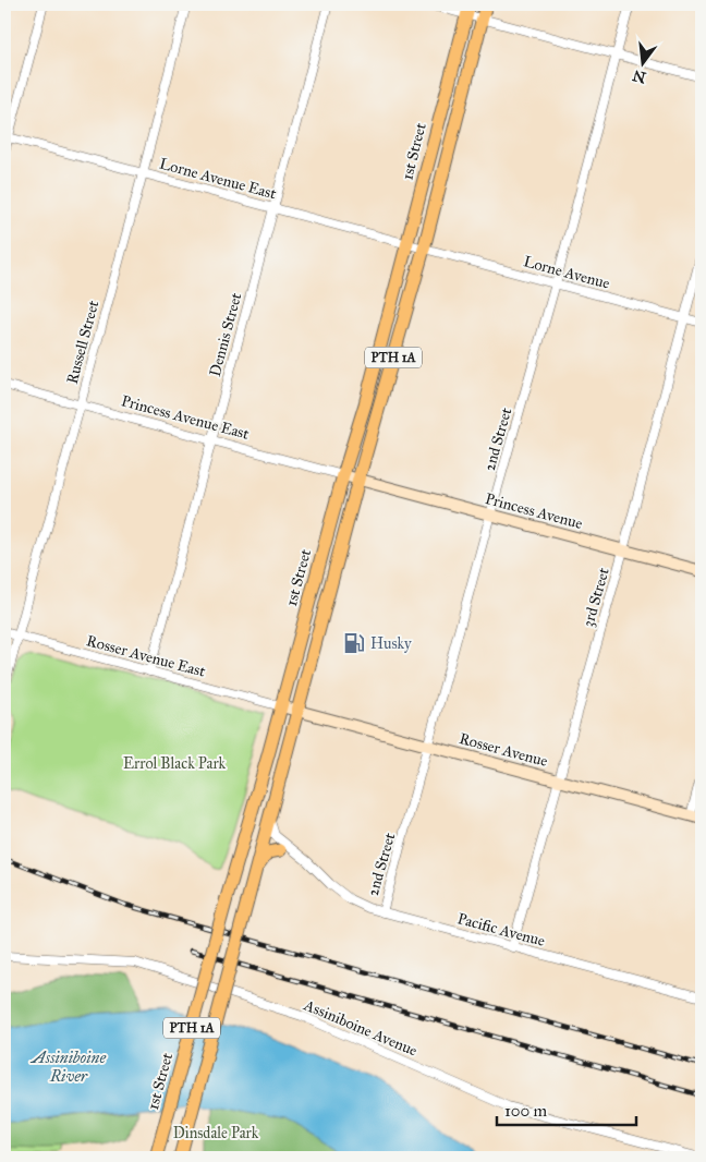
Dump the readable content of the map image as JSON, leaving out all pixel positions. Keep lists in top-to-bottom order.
{
  "streets": {
    "main road": ["1st Street", "PTH 1A"],
    "street": [
      "Lorne Avenue East",
      "Lorne Avenue",
      "Dennis Street",
      "Russell Street",
      "Princess Avenue East",
      "2nd Street",
      "Princess Avenue",
      "3rd Street",
      "Rosser Avenue East",
      "Rosser Avenue",
      "Pacific Avenue",
      "Assiniboine Avenue"
    ]
  },
  "crossings": [
    ["1st Street", "Lorne Avenue East"],
    ["1st Street", "Princess Avenue East"],
    ["1st Street", "Rosser Avenue East"],
    ["1st Street", "Rosser Avenue"],
    ["Lorne Avenue East", "Lorne Avenue"],
    ["Lorne Avenue East", "Dennis Street"],
    ["Lorne Avenue East", "Russell Street"],
    ["Lorne Avenue East", "PTH 1A"],
    ["Lorne Avenue", "PTH 1A"],
    ["Lorne Avenue", "2nd Street"],
    ["Lorne Avenue", "3rd Street"],
    ["Dennis Street", "Princess Avenue East"],
    ["Dennis Street", "Rosser Avenue East"],
    ["Russell Street", "Princess Avenue East"],
    ["Russell Street", "Rosser Avenue East"],
    ["PTH 1A", "Princess Avenue East"],
    ["PTH 1A", "Princess Avenue"],
    ["PTH 1A", "Rosser Avenue"],
    ["PTH 1A", "Pacific Avenue"],
    ["Princess Avenue East", "Princess Avenue"],
    ["2nd Street", "Princess Avenue"],
    ["2nd Street", "Rosser Avenue"],
    ["2nd Street", "Pacific Avenue"],
    ["Princess Avenue", "3rd Street"],
    ["3rd Street", "Rosser Avenue"],
    ["3rd Street", "Pacific Avenue"],
    ["Rosser Avenue East", "Rosser Avenue"]
  ],
  "water": ["Assiniboine River"],
  "parks": ["Errol Black Park", "Dinsdale Park"],
  "places": {
    "fuel station": ["Husky"]
  },
  "scale_bar": "100 m",
  "north": "bottom"
}
